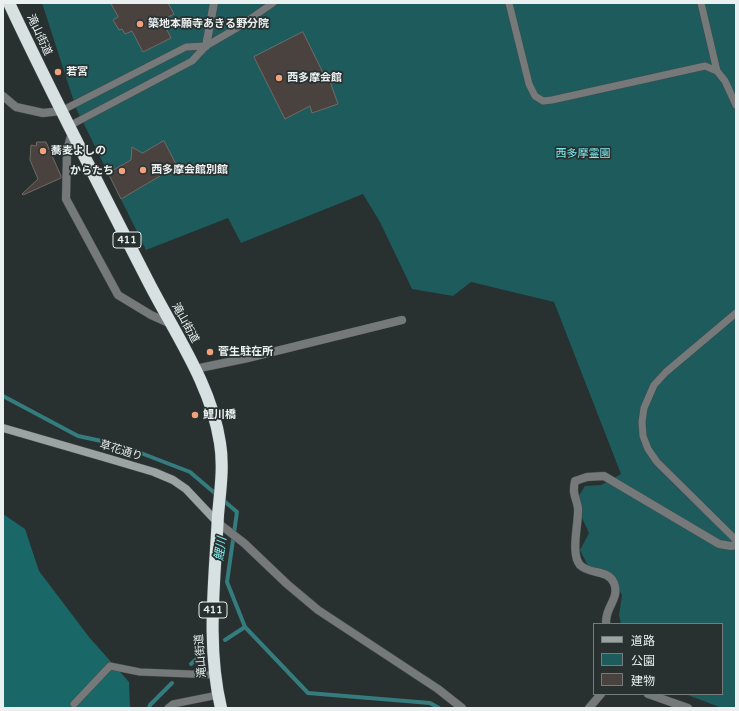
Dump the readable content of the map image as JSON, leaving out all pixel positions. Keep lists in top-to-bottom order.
{
  "streets": {
    "highway": ["滝山街道", "411"],
    "street": ["草花通り"]
  },
  "crossings": [
    ["滝山街道", "草花通り"]
  ],
  "water": ["鯉川"],
  "parks": ["西多摩霊園"],
  "places": [
    "築地本願寺あきる野分院",
    "若宮",
    "西多摩会館",
    "蕎麦よしの",
    "西多摩会館別館",
    "からたち",
    "菅生駐在所",
    "鯉川橋"
  ],
  "legend": ["道路", "公園", "建物"]
}
